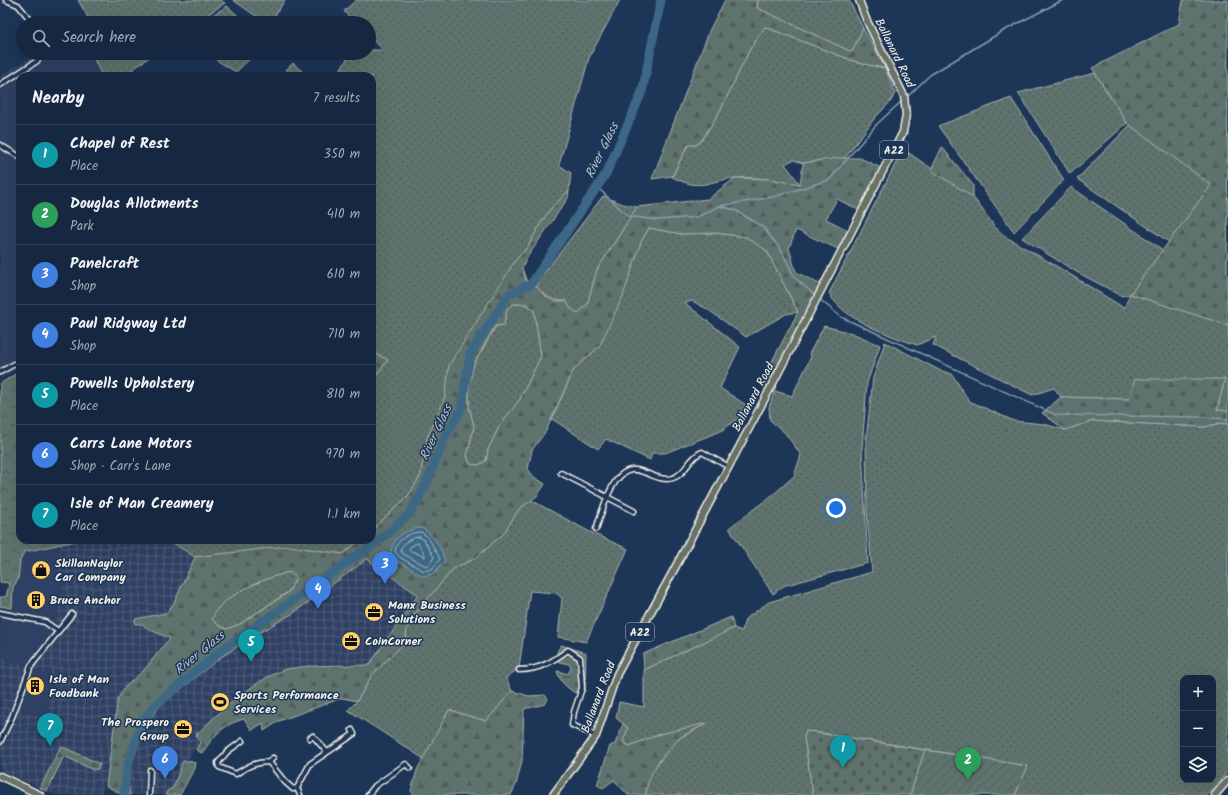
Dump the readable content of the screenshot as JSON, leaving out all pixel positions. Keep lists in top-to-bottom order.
{
  "streets": {
    "main road": ["Ballanard Road", "A22"]
  },
  "water": ["River Glass"],
  "places": {
    "shop": ["SkillanNaylor Car Company"],
    "building": ["Bruce Anchor", "Isle of Man Foodbank"],
    "office": ["Manx Business Solutions", "CoinCorner", "The Prospero Group"],
    "sports": ["Sports Performance Services"]
  },
  "page": {
    "search": "Search here",
    "heading": ["Nearby", "7 results"],
    "list": [
      {
        "mark": "1",
        "name": "Chapel of Rest",
        "note": "Place",
        "value": "350 m"
      },
      {
        "mark": "2",
        "name": "Douglas Allotments",
        "note": "Park",
        "value": "410 m"
      },
      {
        "mark": "3",
        "name": "Panelcraft",
        "note": "Shop",
        "value": "610 m"
      },
      {
        "mark": "4",
        "name": "Paul Ridgway Ltd",
        "note": "Shop",
        "value": "710 m"
      },
      {
        "mark": "5",
        "name": "Powells Upholstery",
        "note": "Place",
        "value": "810 m"
      },
      {
        "mark": "6",
        "name": "Carrs Lane Motors",
        "note": "Shop · Carr's Lane",
        "value": "970 m"
      },
      {
        "mark": "7",
        "name": "Isle of Man Creamery",
        "note": "Place",
        "value": "1.1 km"
      }
    ],
    "pins": [
      "3",
      "4",
      "5",
      "7",
      "1",
      "6",
      "2"
    ],
    "map_buttons": ["+", "−"]
  }
}
